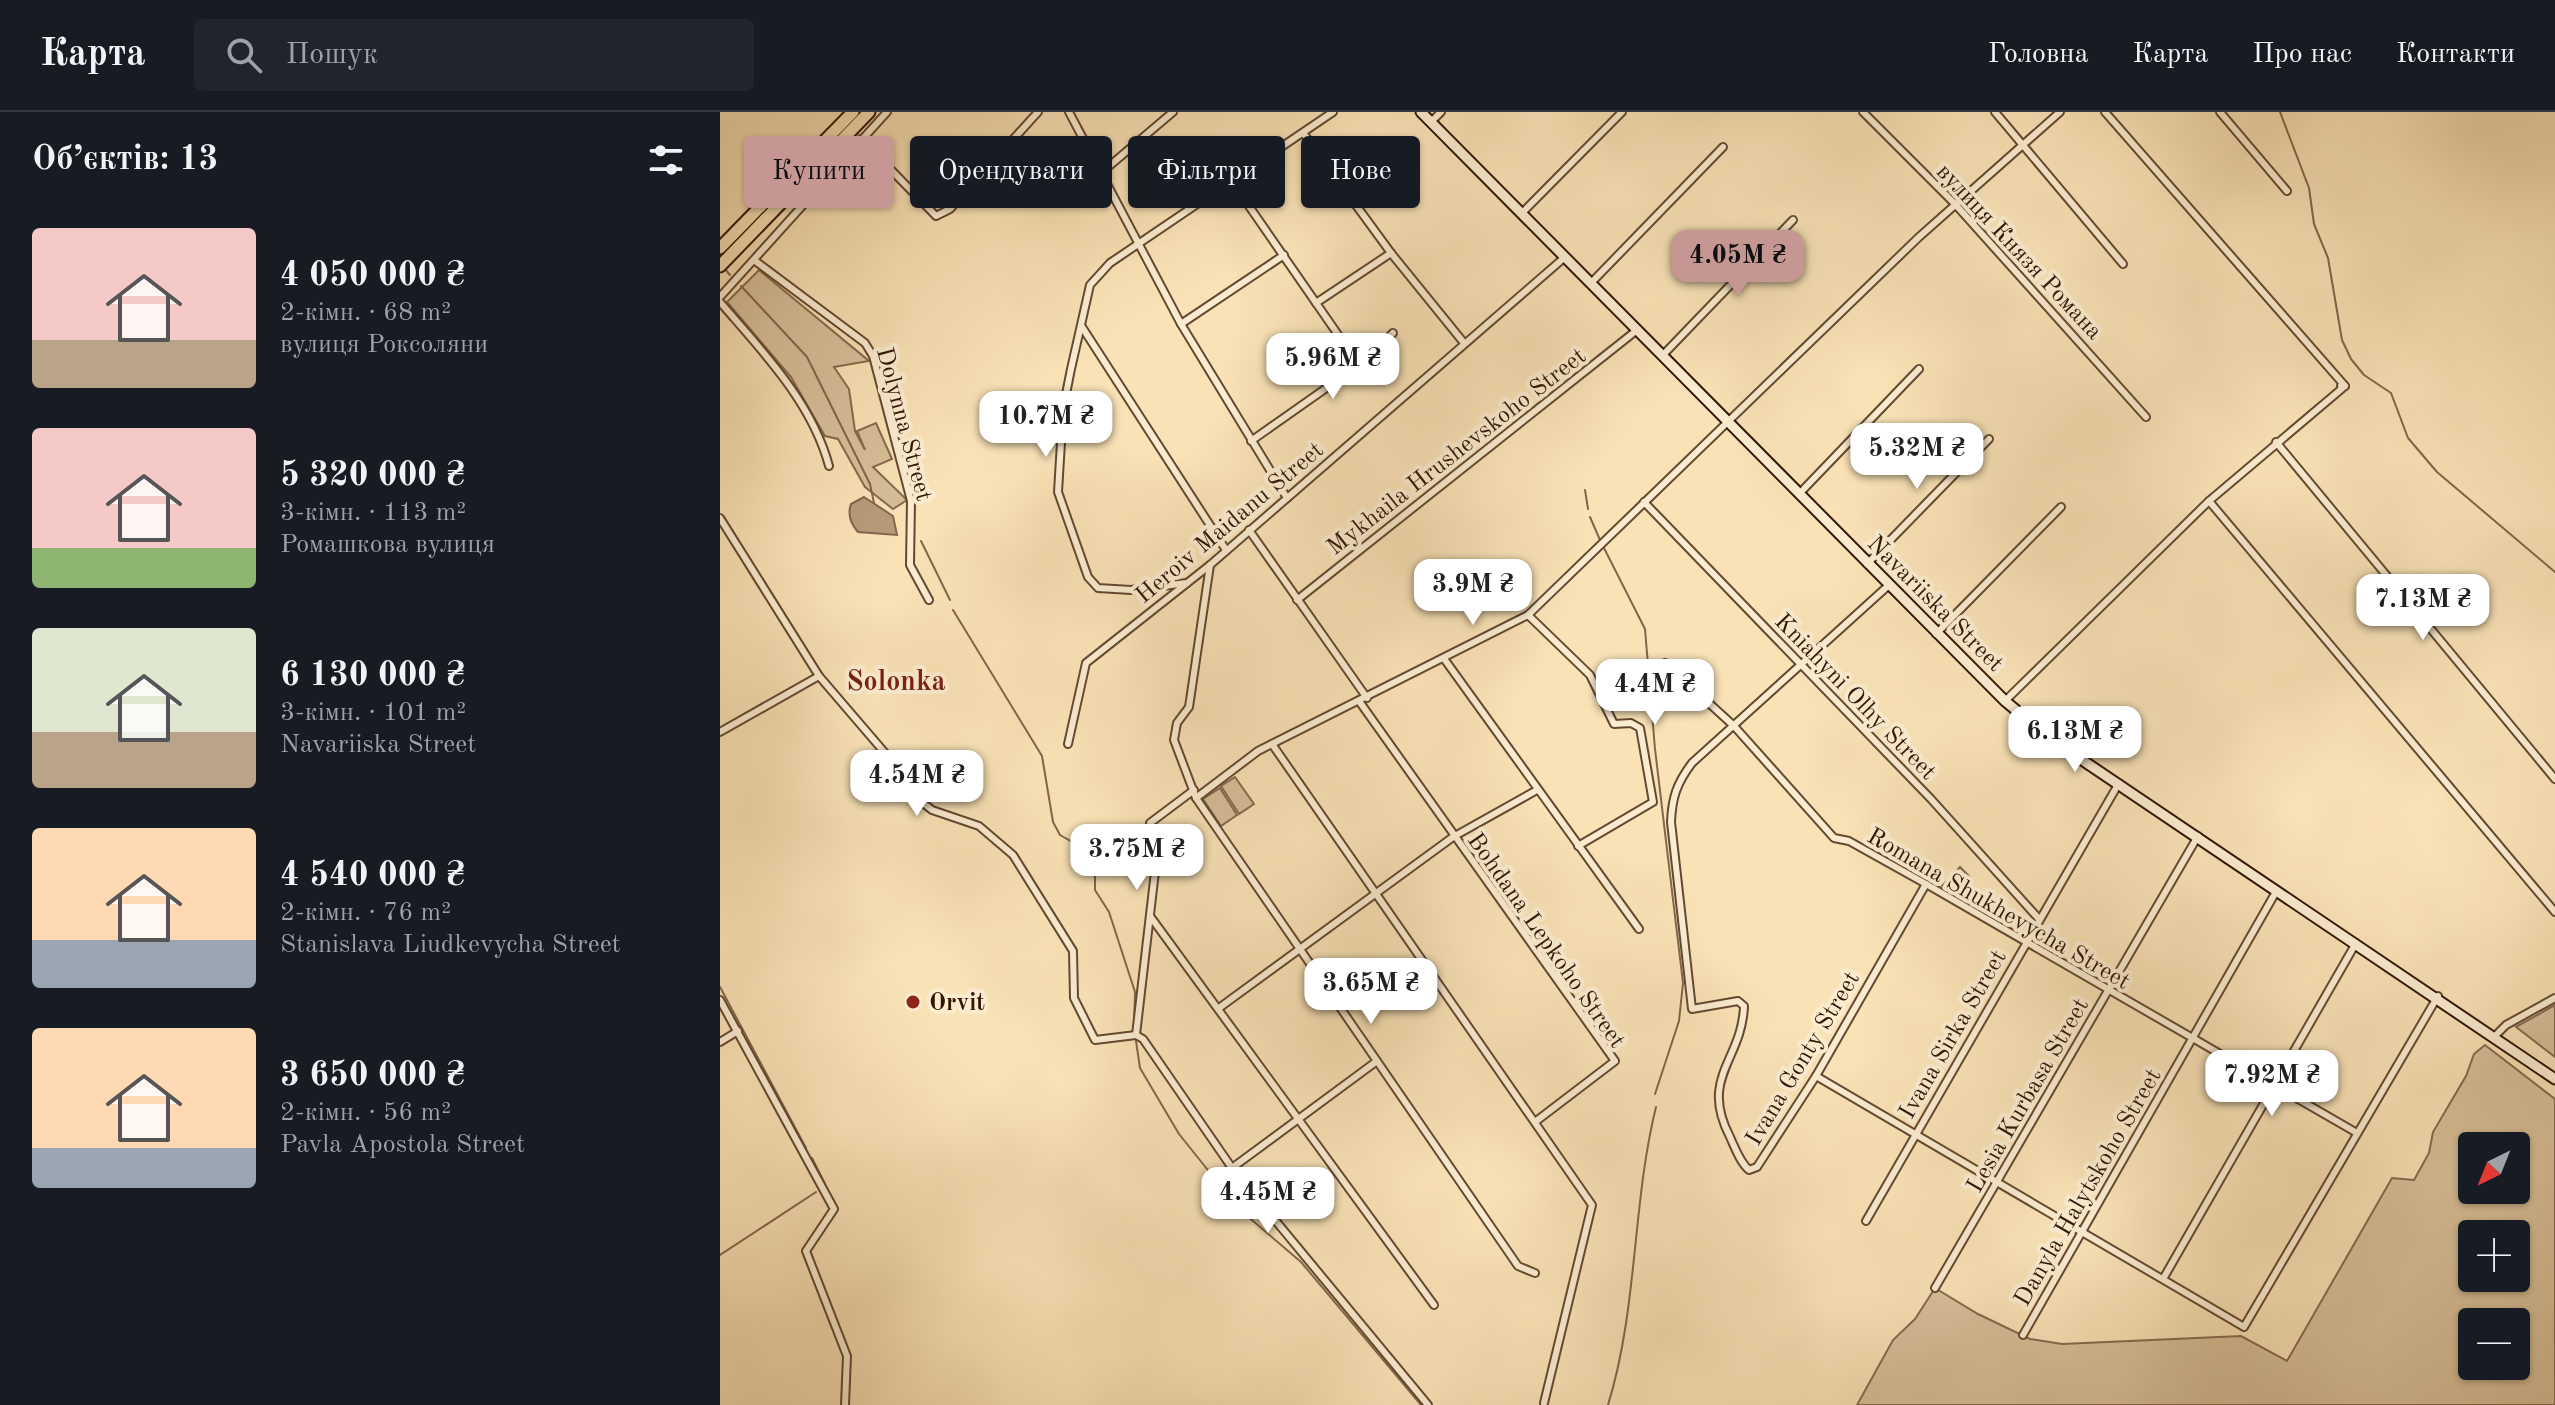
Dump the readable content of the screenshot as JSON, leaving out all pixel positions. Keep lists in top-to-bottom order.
{
  "streets": {
    "street": [
      "вулиця Князя Романа",
      "Dolynna Street",
      "Mykhaila Hrushevskoho Street",
      "Heroiv Maidanu Street",
      "Navariiska Street",
      "Kniahyni Olhy Street",
      "Romana Shukhevycha Street",
      "Bohdana Lepkoho Street",
      "Ivana Sirka Street",
      "Ivana Gonty Street",
      "Lesia Kurbasa Street",
      "Danyla Halytskoho Street"
    ]
  },
  "crossings": [
    ["Mykhaila Hrushevskoho Street", "Navariiska Street"],
    ["Mykhaila Hrushevskoho Street", "Bohdana Lepkoho Street"],
    ["Heroiv Maidanu Street", "Navariiska Street"],
    ["Heroiv Maidanu Street", "Bohdana Lepkoho Street"],
    ["Navariiska Street", "Ivana Sirka Street"],
    ["Navariiska Street", "Lesia Kurbasa Street"],
    ["Navariiska Street", "Danyla Halytskoho Street"],
    ["Kniahyni Olhy Street", "Ivana Sirka Street"],
    ["Romana Shukhevycha Street", "Ivana Sirka Street"],
    ["Romana Shukhevycha Street", "Ivana Gonty Street"],
    ["Romana Shukhevycha Street", "Lesia Kurbasa Street"],
    ["Romana Shukhevycha Street", "Danyla Halytskoho Street"]
  ],
  "districts": ["Solonka"],
  "places": ["Orvit"],
  "north": "bottom left",
  "page": {
    "header": "Карта",
    "search": "Пошук",
    "nav": [
      "Головна",
      "Карта",
      "Про нас",
      "Контакти"
    ],
    "heading": "Об’єктів: 13",
    "chip": [
      "Купити",
      "Орендувати",
      "Фільтри",
      "Нове"
    ],
    "list": [
      {
        "name": "4 050 000 ₴",
        "note": "2-кімн. · 68 m² · вулиця Роксоляни"
      },
      {
        "name": "5 320 000 ₴",
        "note": "3-кімн. · 113 m² · Ромашкова вулиця"
      },
      {
        "name": "6 130 000 ₴",
        "note": "3-кімн. · 101 m² · Navariiska Street"
      },
      {
        "name": "4 540 000 ₴",
        "note": "2-кімн. · 76 m² · Stanislava Liudkevycha Street"
      },
      {
        "name": "3 650 000 ₴",
        "note": "2-кімн. · 56 m² · Pavla Apostola Street"
      }
    ],
    "price": [
      "4.05M ₴",
      "5.96M ₴",
      "10.7M ₴",
      "5.32M ₴",
      "3.9M ₴",
      "7.13M ₴",
      "4.4M ₴",
      "6.13M ₴",
      "4.54M ₴",
      "3.75M ₴",
      "3.65M ₴",
      "7.92M ₴",
      "4.45M ₴"
    ],
    "map_buttons": ["+", "−"]
  }
}
